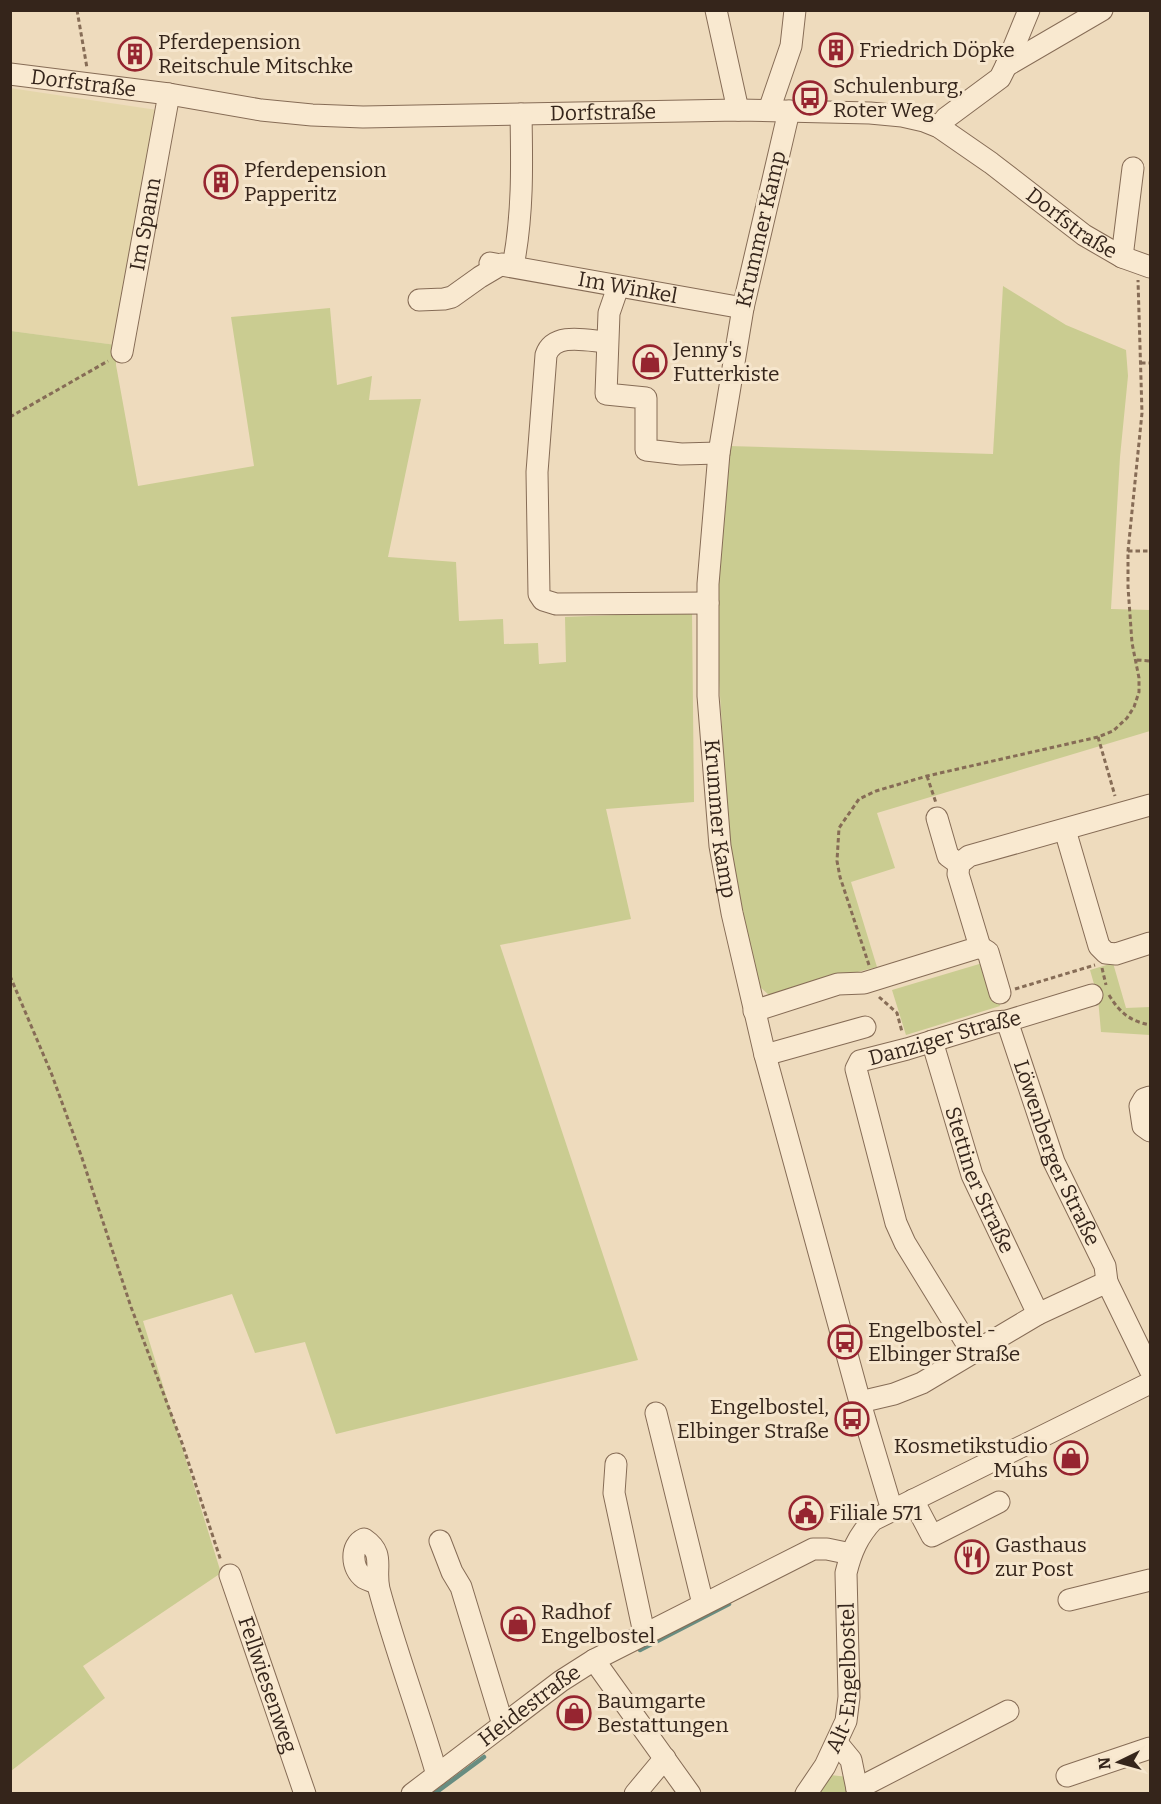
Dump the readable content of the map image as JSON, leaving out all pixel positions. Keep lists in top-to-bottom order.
{
  "streets": {
    "street": [
      "Dorfstraße",
      "Im Spann",
      "Krummer Kamp",
      "Im Winkel",
      "Danziger Straße",
      "Löwenberger Straße",
      "Stettiner Straße",
      "Alt-Engelbostel",
      "Fellwiesenweg",
      "Heidestraße"
    ]
  },
  "crossings": [
    ["Dorfstraße", "Im Spann"],
    ["Dorfstraße", "Krummer Kamp"],
    ["Krummer Kamp", "Im Winkel"],
    ["Danziger Straße", "Löwenberger Straße"],
    ["Danziger Straße", "Stettiner Straße"],
    ["Alt-Engelbostel", "Heidestraße"]
  ],
  "places": {
    "building": ["Friedrich Döpke", "Pferdepension Reitschule Mitschke", "Pferdepension Papperitz"],
    "bus stop": ["Schulenburg, Roter Weg", "Engelbostel - Elbinger Straße", "Engelbostel, Elbinger Straße"],
    "shop": [
      "Jenny's Futterkiste",
      "Kosmetikstudio Muhs",
      "Radhof Engelbostel",
      "Baumgarte Bestattungen"
    ],
    "public building": ["Filiale 571"],
    "restaurant": ["Gasthaus zur Post"]
  },
  "north": "left"
}
